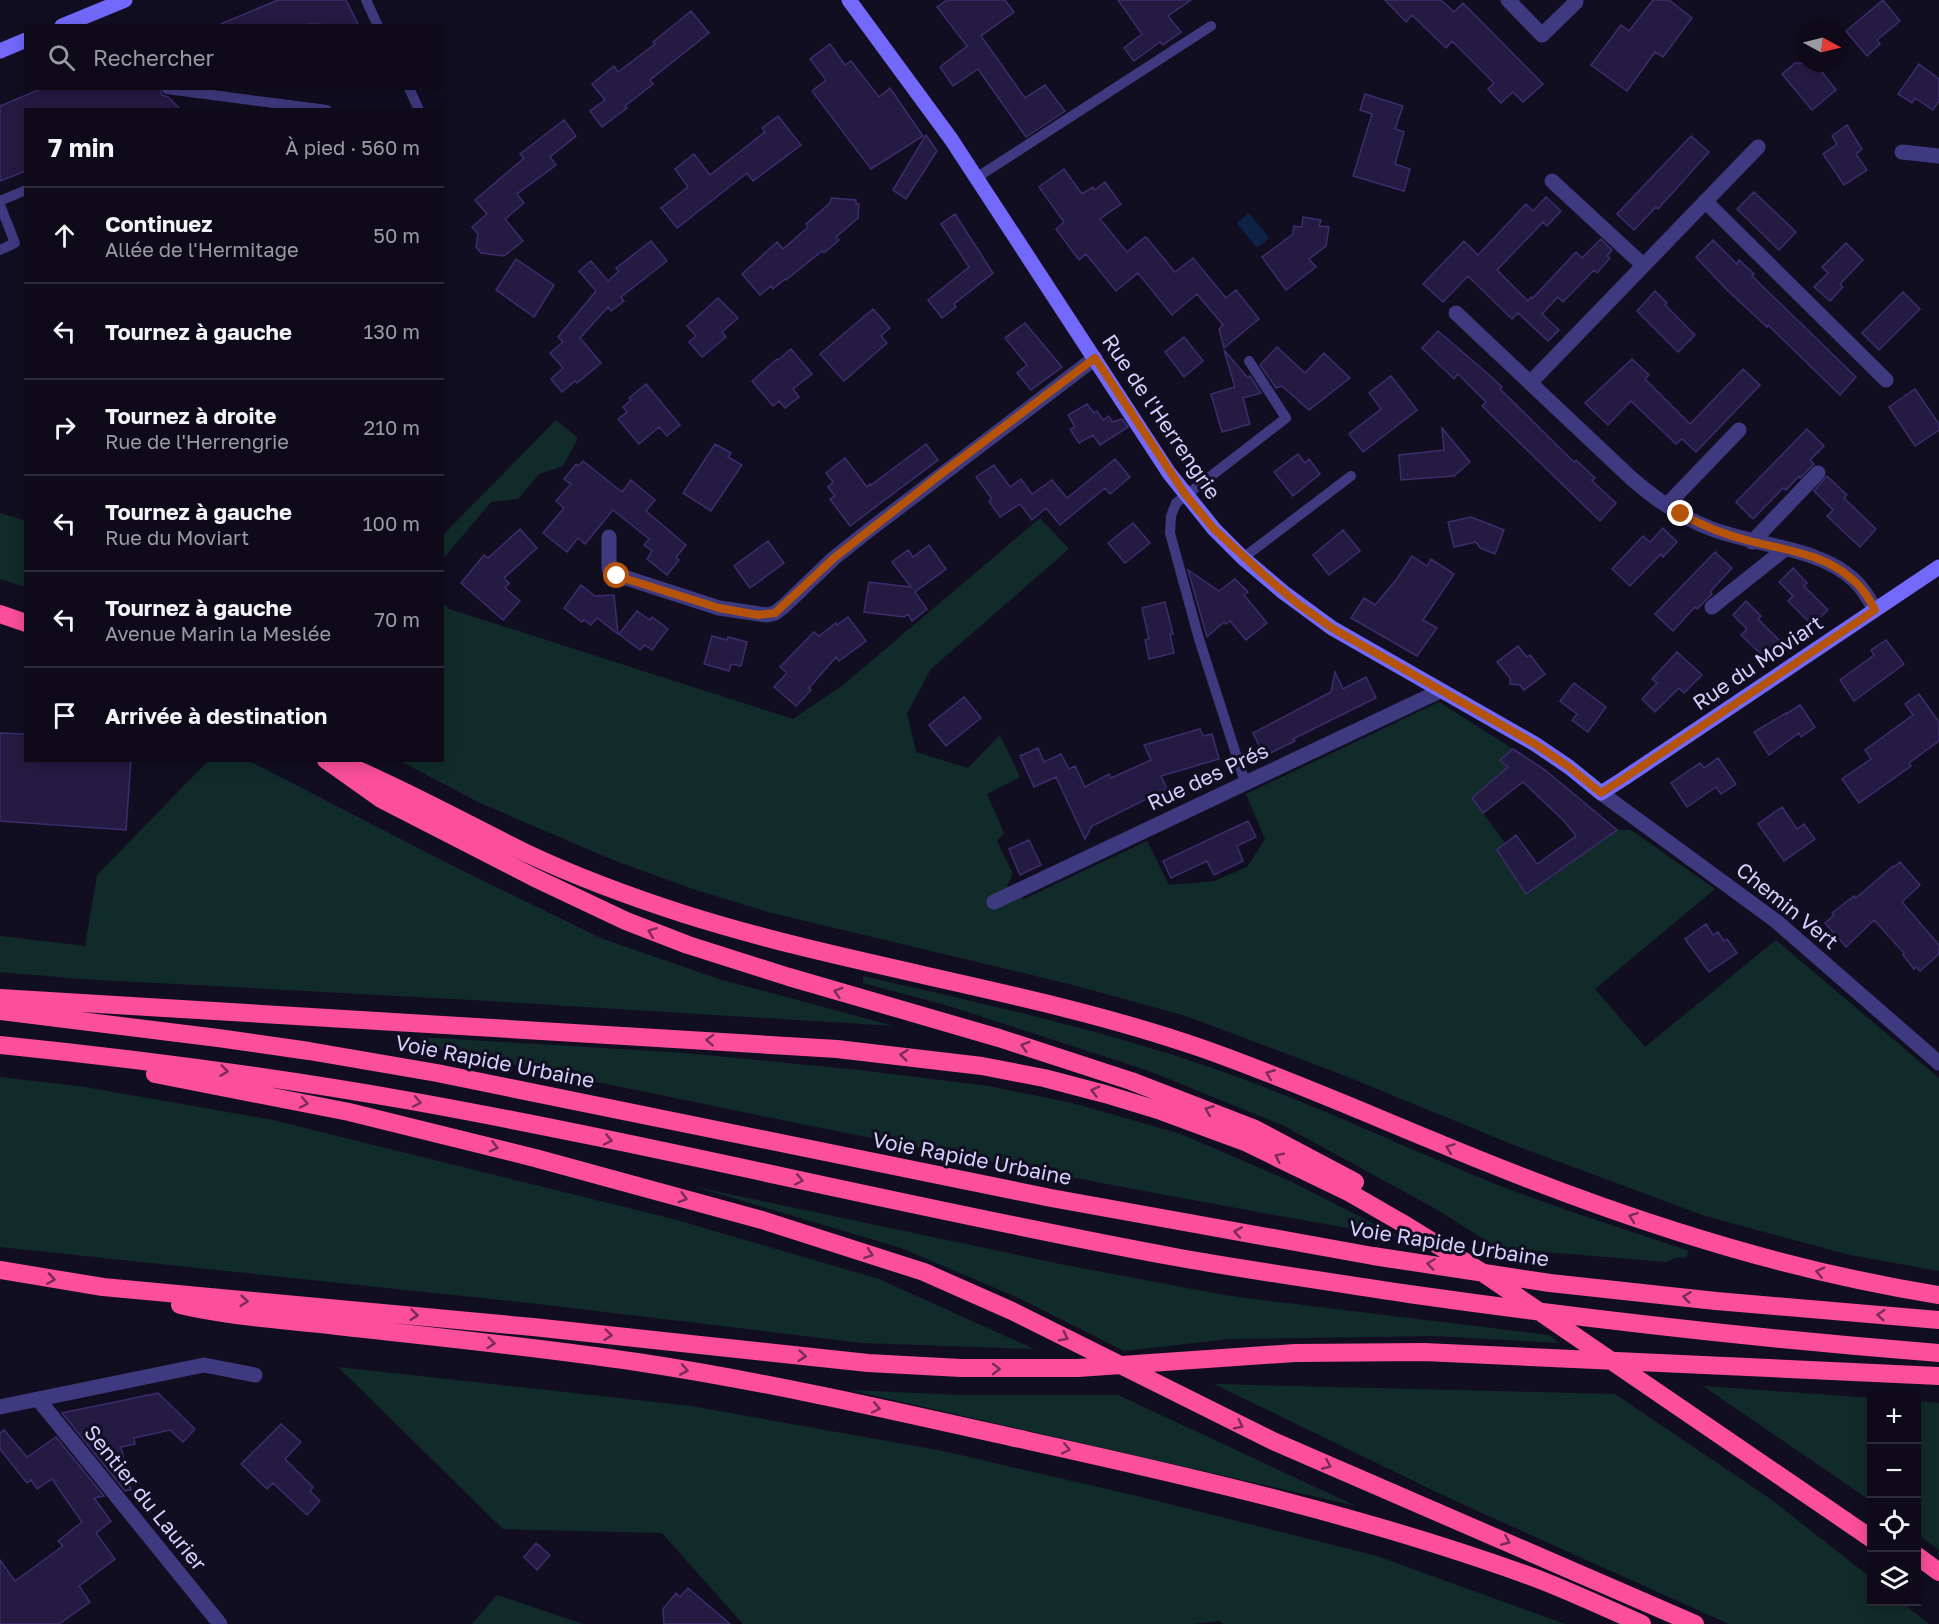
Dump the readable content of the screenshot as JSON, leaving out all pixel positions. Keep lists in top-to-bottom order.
{
  "streets": {
    "highway": ["Voie Rapide Urbaine"],
    "street": [
      "Rue de l'Herrengrie",
      "Rue du Moviart",
      "Rue des Prés",
      "Chemin Vert",
      "Sentier du Laurier"
    ]
  },
  "crossings": [
    ["Rue de l'Herrengrie", "Rue du Moviart"],
    ["Rue de l'Herrengrie", "Rue des Prés"],
    ["Rue de l'Herrengrie", "Chemin Vert"],
    ["Rue du Moviart", "Chemin Vert"]
  ],
  "north": "right",
  "page": {
    "search": "Rechercher",
    "heading": ["7 min", "À pied · 560 m"],
    "list": [
      ["Continuez", "Allée de l'Hermitage", "50 m"],
      ["Tournez à gauche", "130 m"],
      ["Tournez à droite", "Rue de l'Herrengrie", "210 m"],
      ["Tournez à gauche", "Rue du Moviart", "100 m"],
      ["Tournez à gauche", "Avenue Marin la Meslée", "70 m"],
      "Arrivée à destination"
    ],
    "map_buttons": ["+", "−"]
  }
}
